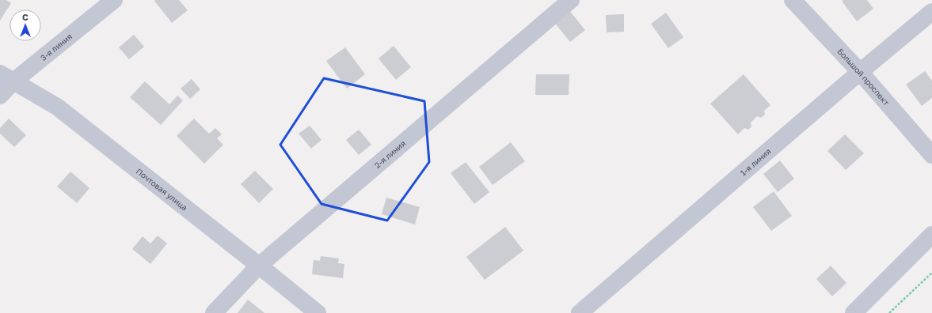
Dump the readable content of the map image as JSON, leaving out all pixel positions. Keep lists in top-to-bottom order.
{
  "streets": {
    "street": [
      "3-я линия",
      "Большой проспект",
      "2-я линия",
      "1-я линия",
      "Почтовая улица"
    ]
  },
  "crossings": [
    ["3-я линия", "Почтовая улица"],
    ["Большой проспект", "1-я линия"],
    ["2-я линия", "Почтовая улица"]
  ],
  "north": "top"
}
